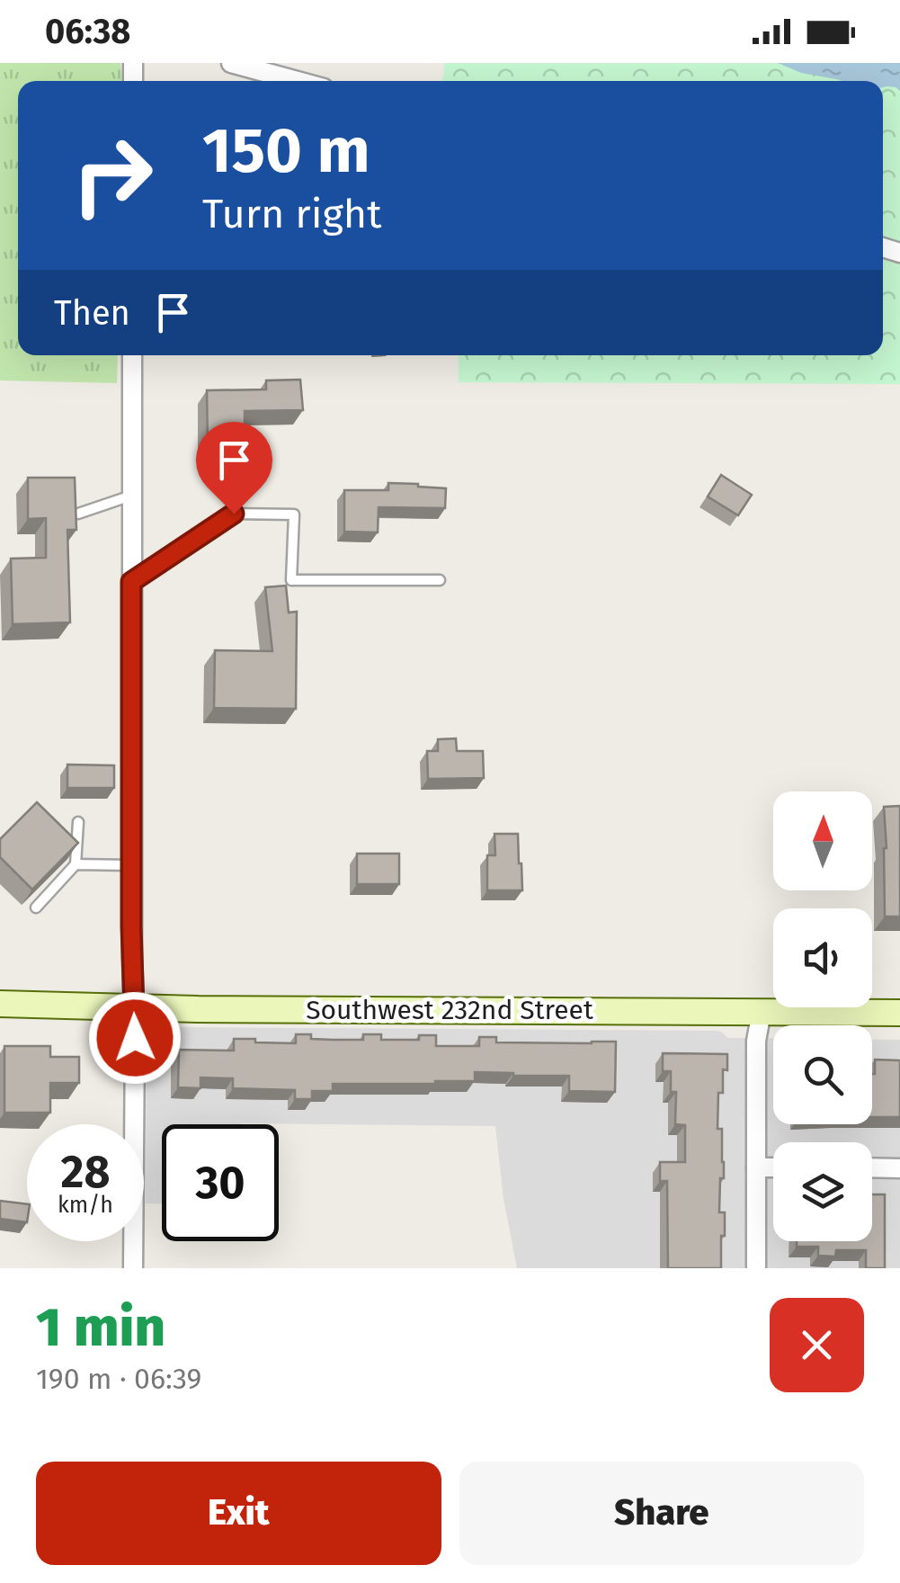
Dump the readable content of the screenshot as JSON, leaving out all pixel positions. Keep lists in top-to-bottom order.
{
  "streets": {
    "street": ["Southwest 232nd Street"]
  },
  "north": "top",
  "page": {
    "status": "06:38",
    "turn": ["150 m", "Turn right"],
    "then": "Then",
    "speed": "28 km/h",
    "limit": "30",
    "heading": ["1 min", "190 m · 06:39"],
    "buttons": ["Exit", "Share"]
  }
}
